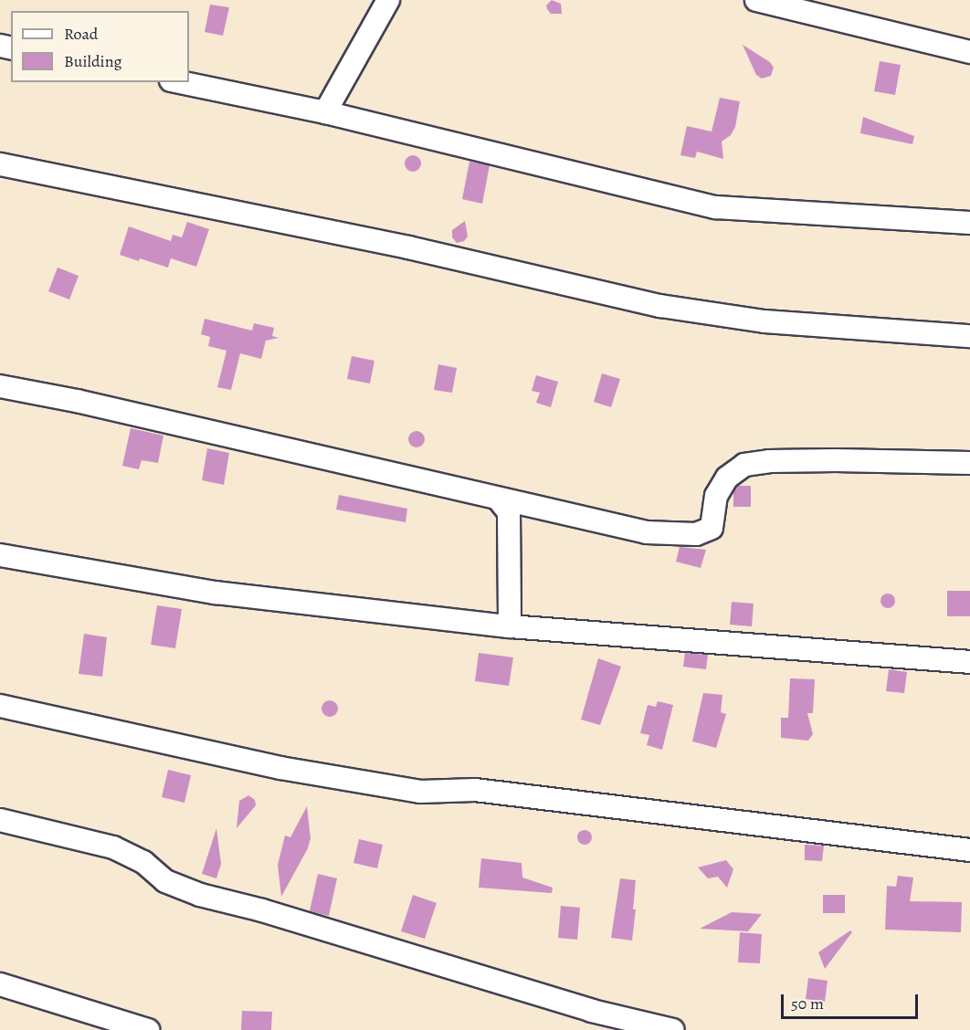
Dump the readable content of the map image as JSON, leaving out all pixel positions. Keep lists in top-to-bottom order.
{
  "legend": ["Road", "Building"],
  "scale_bar": "50 m"
}
